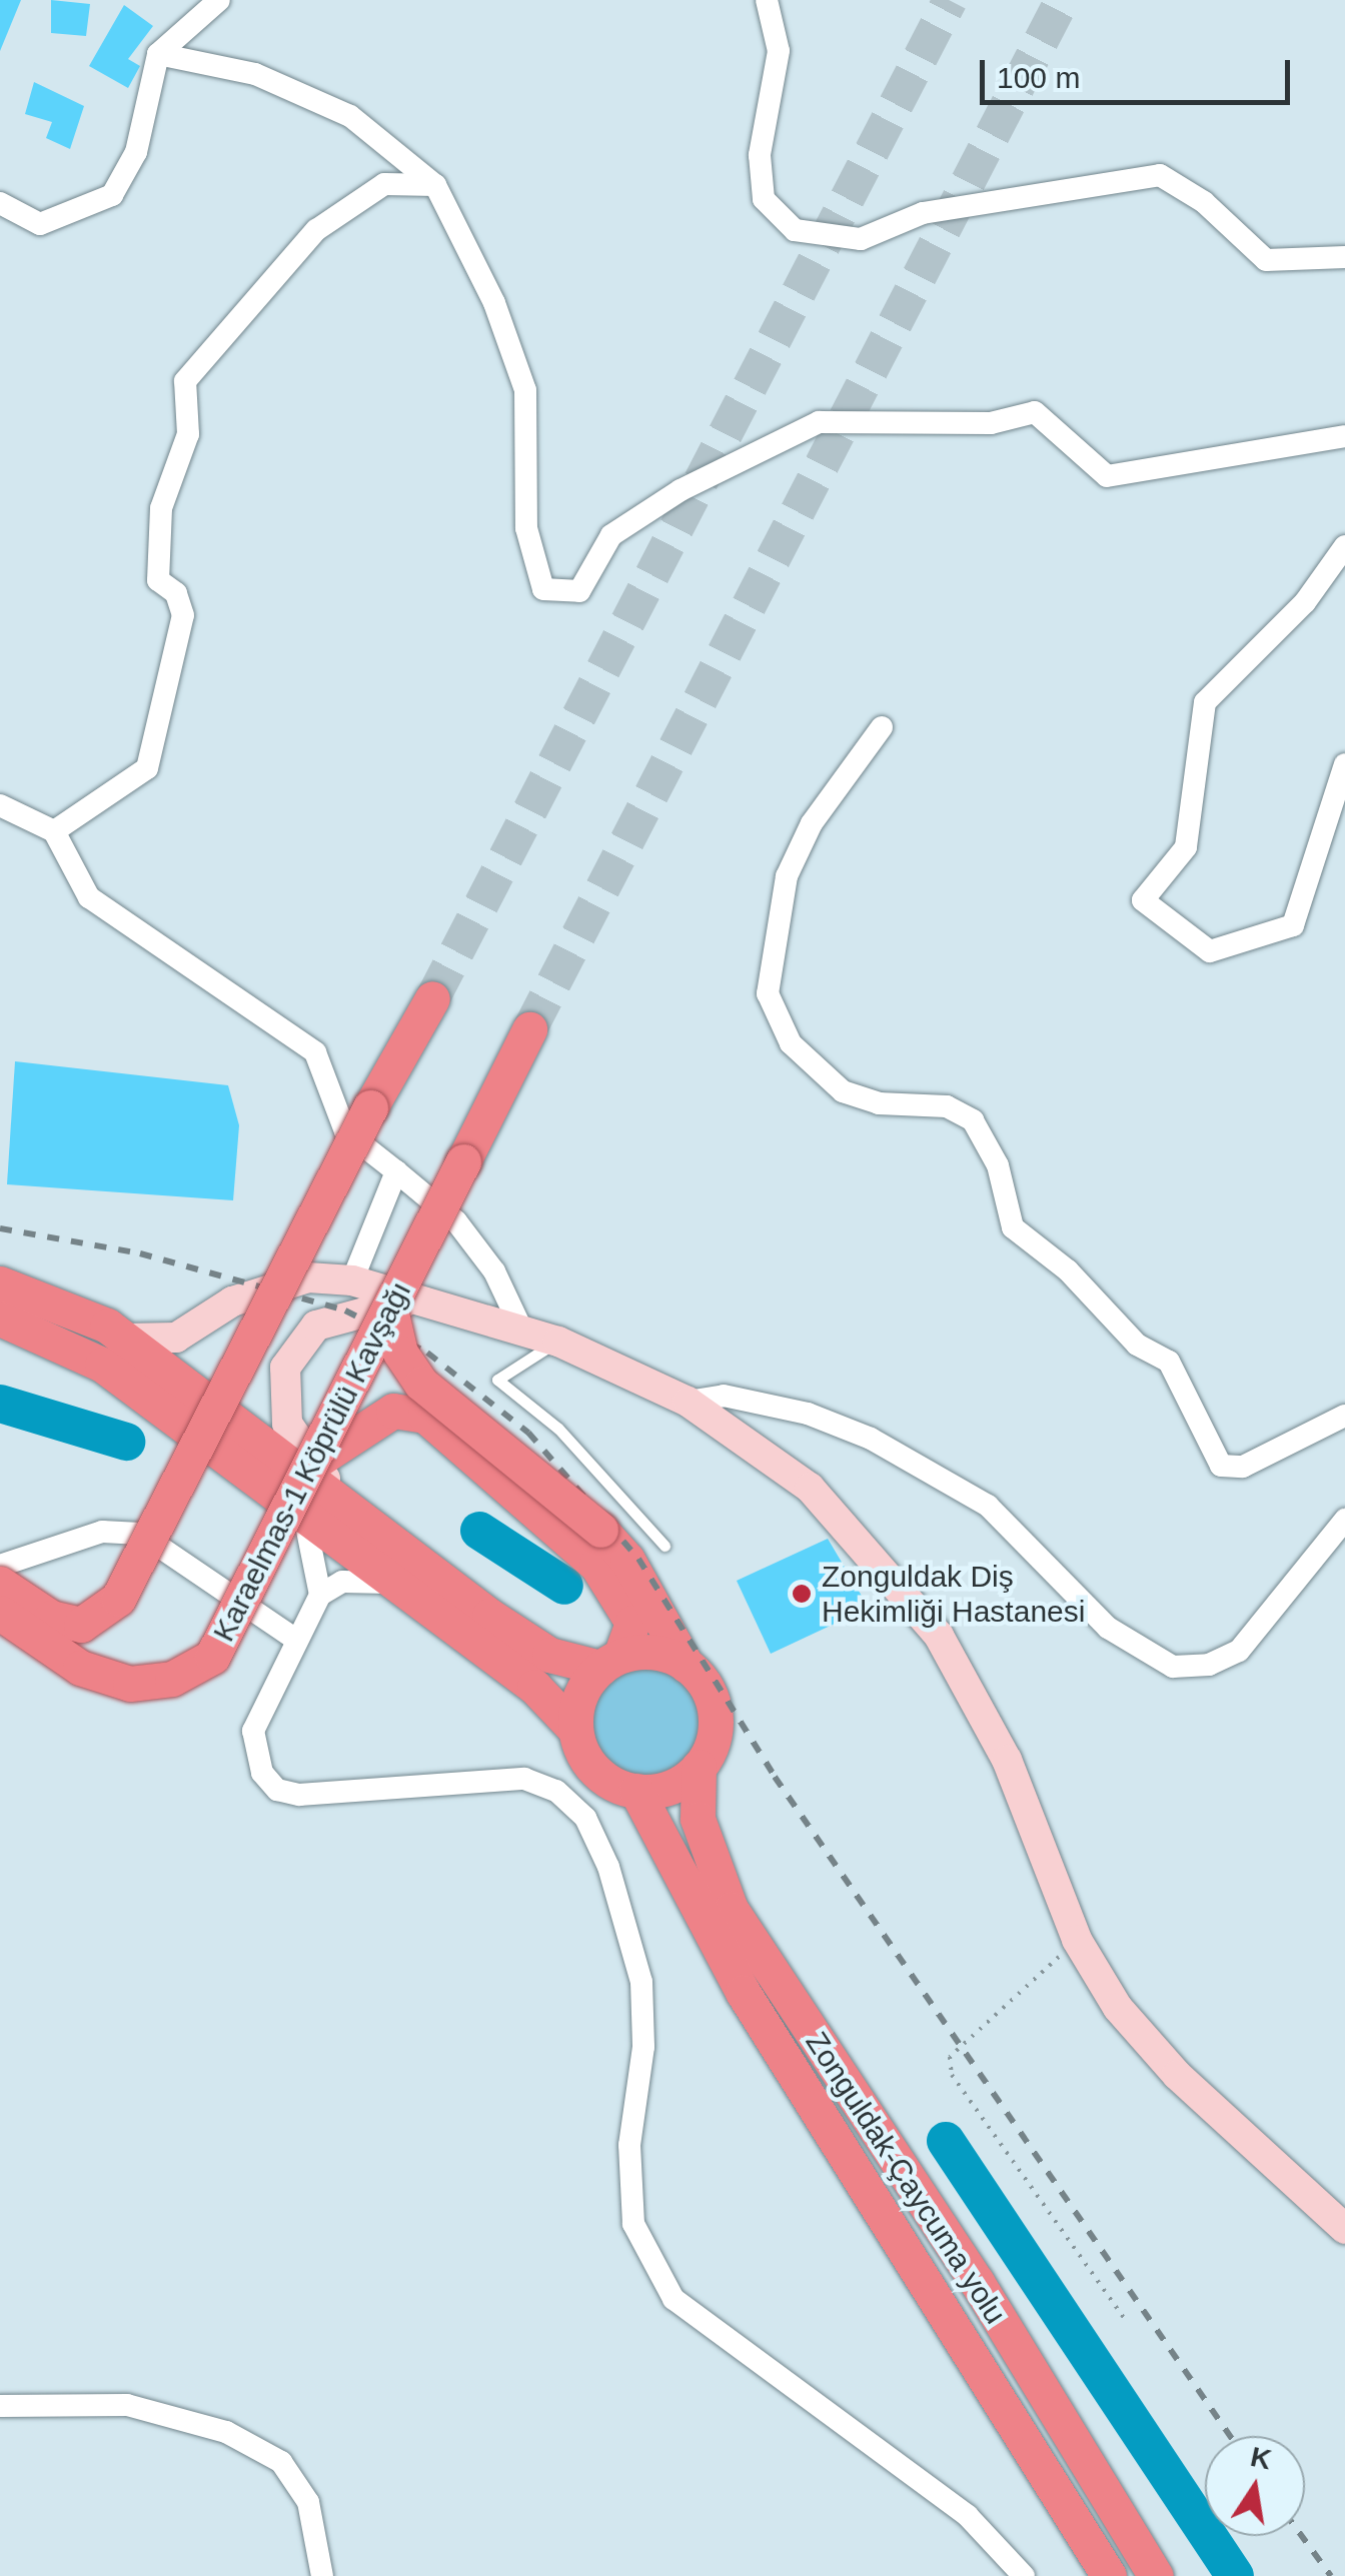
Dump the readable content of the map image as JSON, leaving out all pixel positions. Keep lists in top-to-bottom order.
{
  "streets": {
    "highway": ["Karaelmas-1 Köprülü Kavşağı", "Zonguldak-Çaycuma yolu"]
  },
  "places": ["Zonguldak Diş Hekimliği Hastanesi"],
  "scale_bar": "100 m",
  "north": "top"
}
